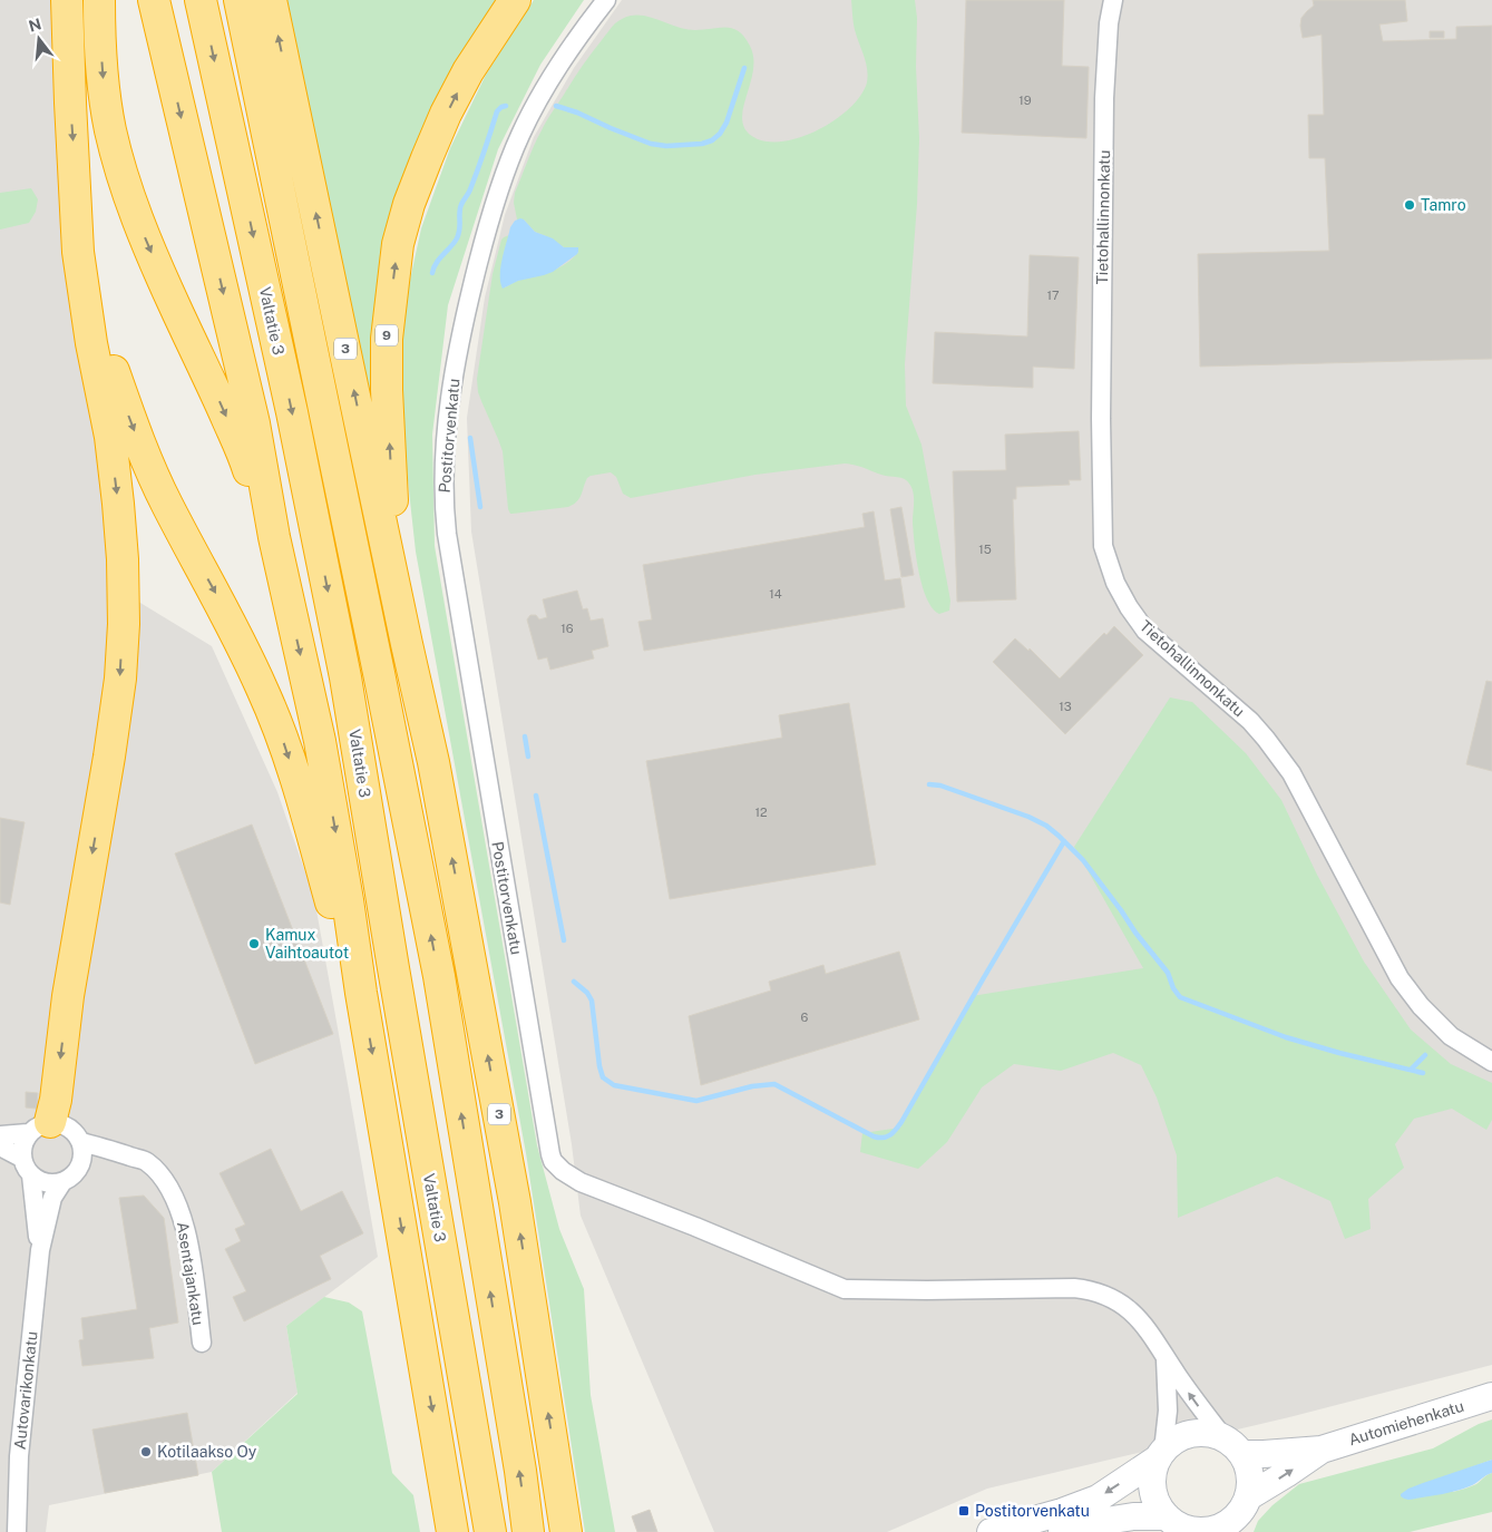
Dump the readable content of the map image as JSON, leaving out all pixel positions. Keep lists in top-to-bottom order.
{
  "streets": {
    "highway": ["Valtatie 3", "9", "3"],
    "main road": ["Automiehenkatu"],
    "street": [
      "Tietohallinnonkatu",
      "Postitorvenkatu",
      "Asentajankatu",
      "Autovarikonkatu"
    ]
  },
  "crossings": [
    ["9", "3"],
    ["Postitorvenkatu", "Automiehenkatu"],
    ["Asentajankatu", "Autovarikonkatu"]
  ],
  "places": {
    "other": ["Tamro", "Kamux Vaihtoautot", "Kotilaakso Oy"],
    "transit": ["Postitorvenkatu"]
  },
  "house_numbers": [
    "19",
    "17",
    "15",
    "14",
    "16",
    "13",
    "12",
    "6"
  ],
  "north": "top"
}
